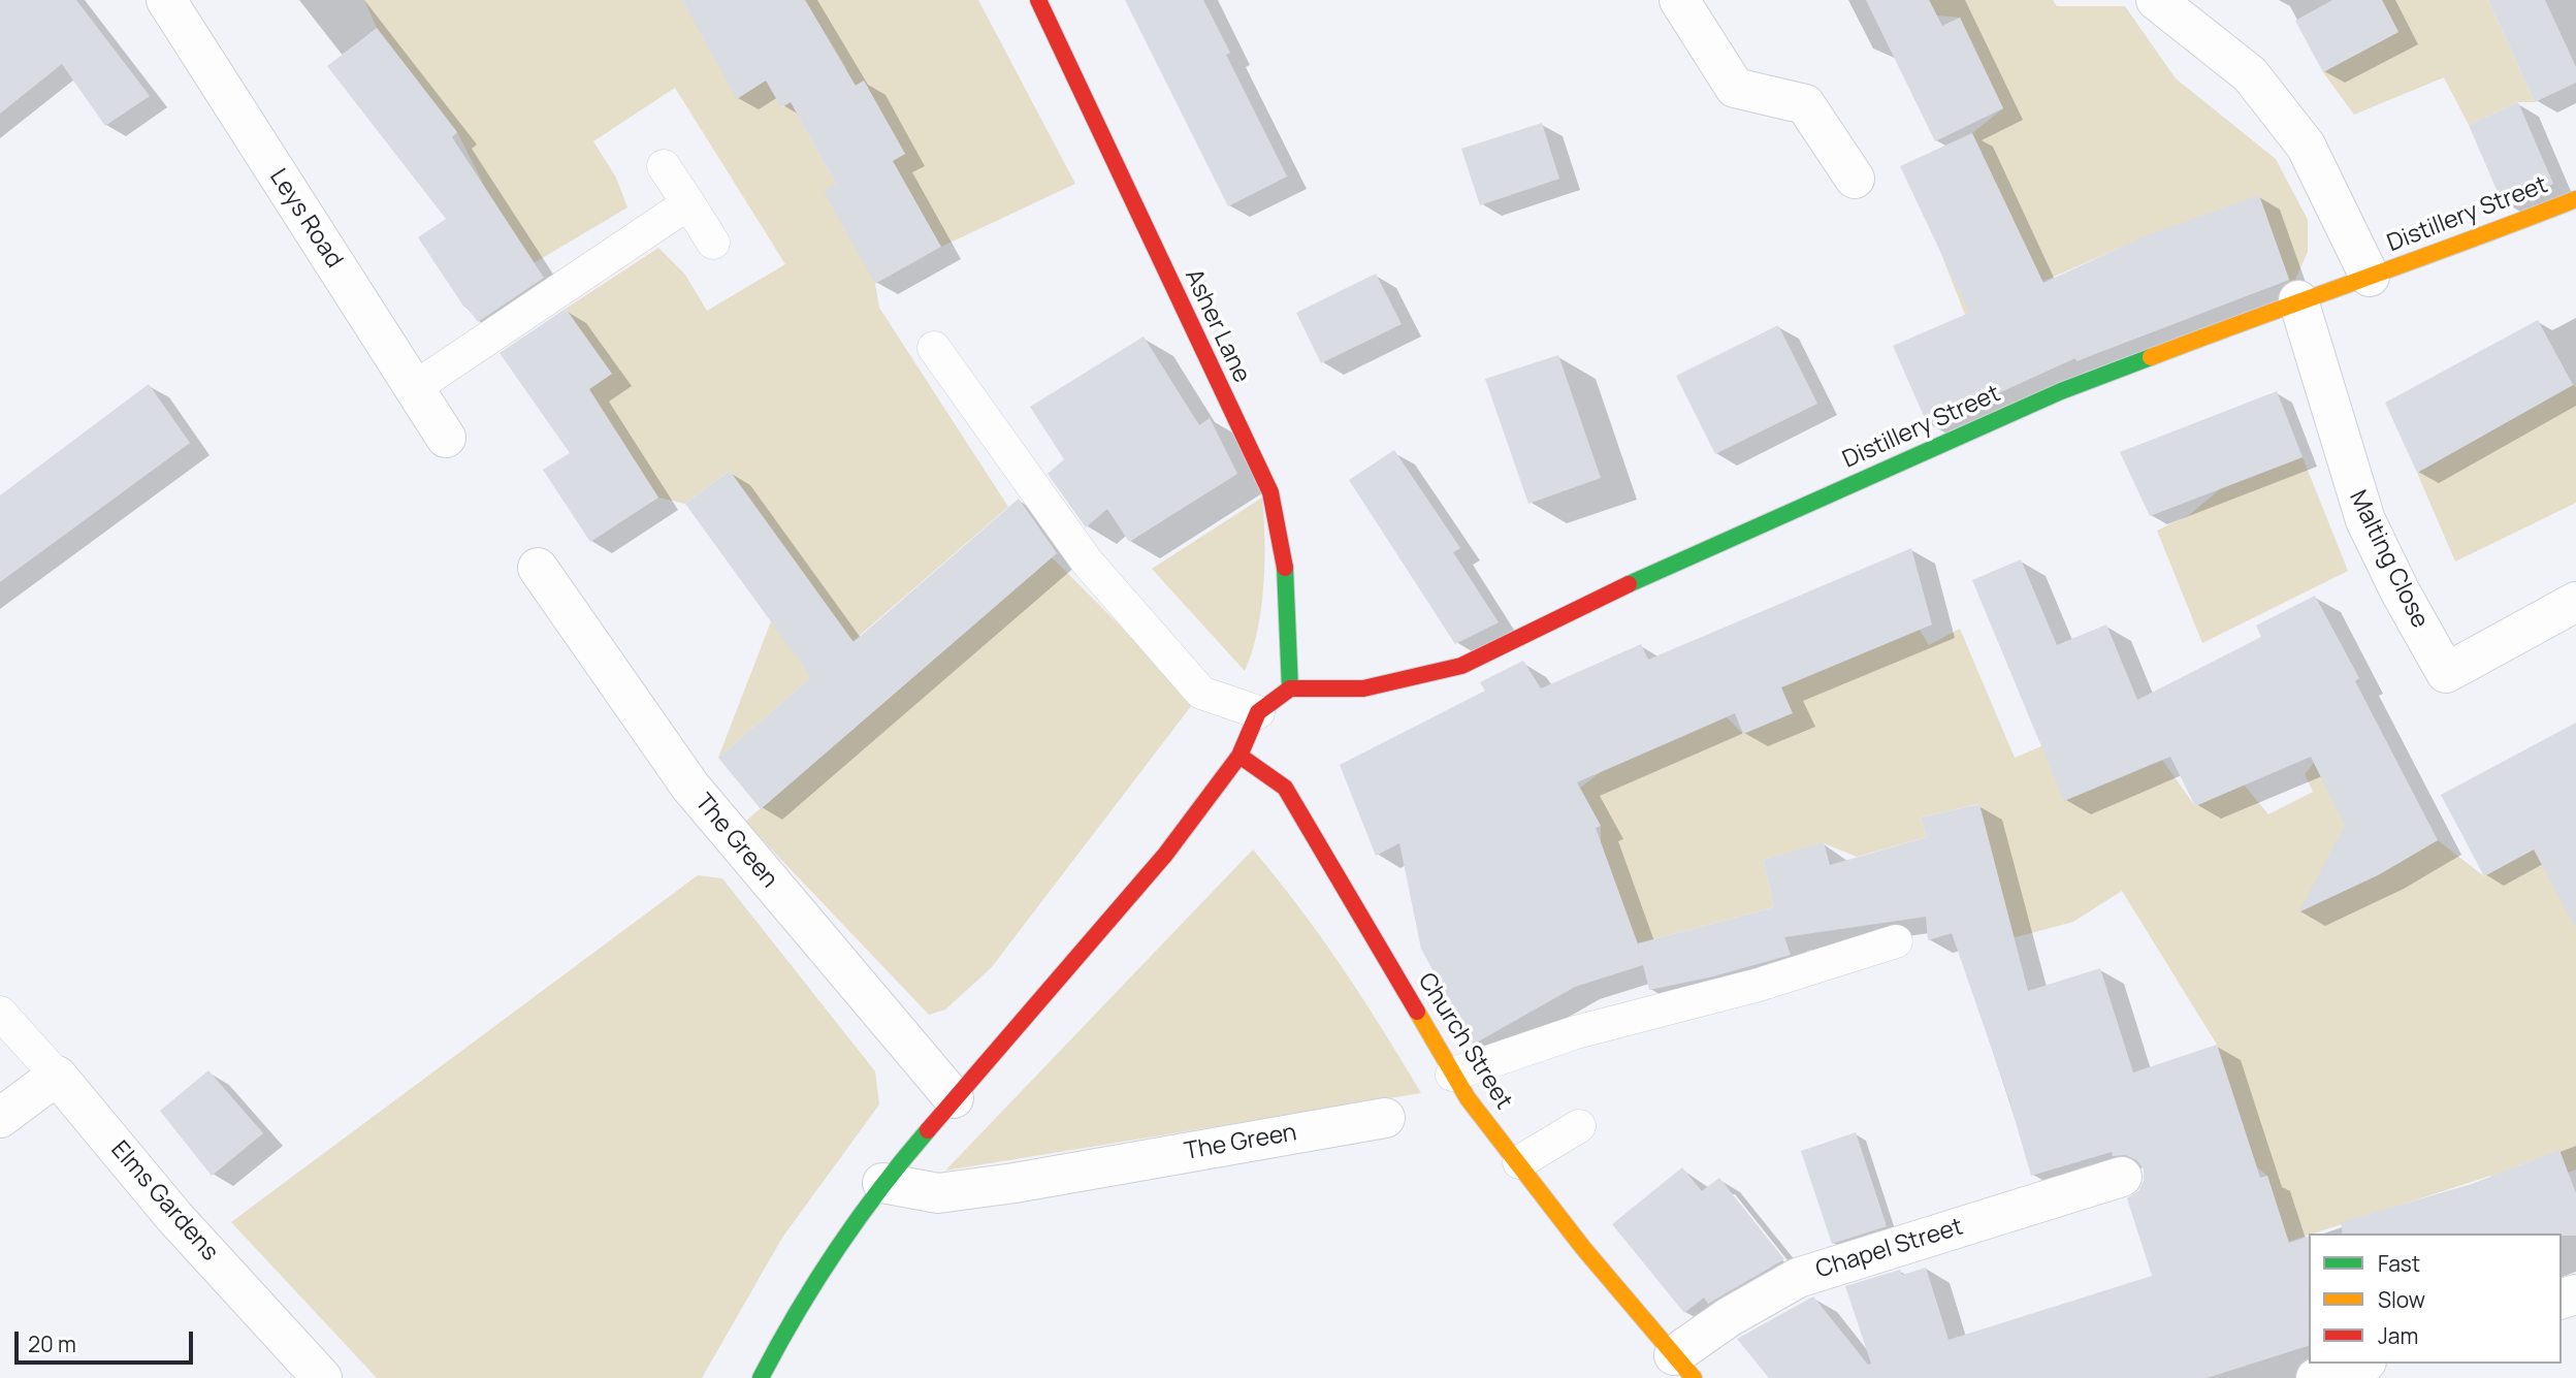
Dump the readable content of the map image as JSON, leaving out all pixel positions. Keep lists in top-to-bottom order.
{
  "streets": {
    "street": [
      "Distillery Street",
      "Leys Road",
      "Asher Lane",
      "Malting Close",
      "The Green",
      "Church Street",
      "Elms Gardens",
      "Chapel Street"
    ]
  },
  "crossings": [
    ["Distillery Street", "Asher Lane"],
    ["Distillery Street", "Malting Close"],
    ["Church Street", "Chapel Street"]
  ],
  "legend": ["Fast", "Slow", "Jam"],
  "scale_bar": "20 m"
}
